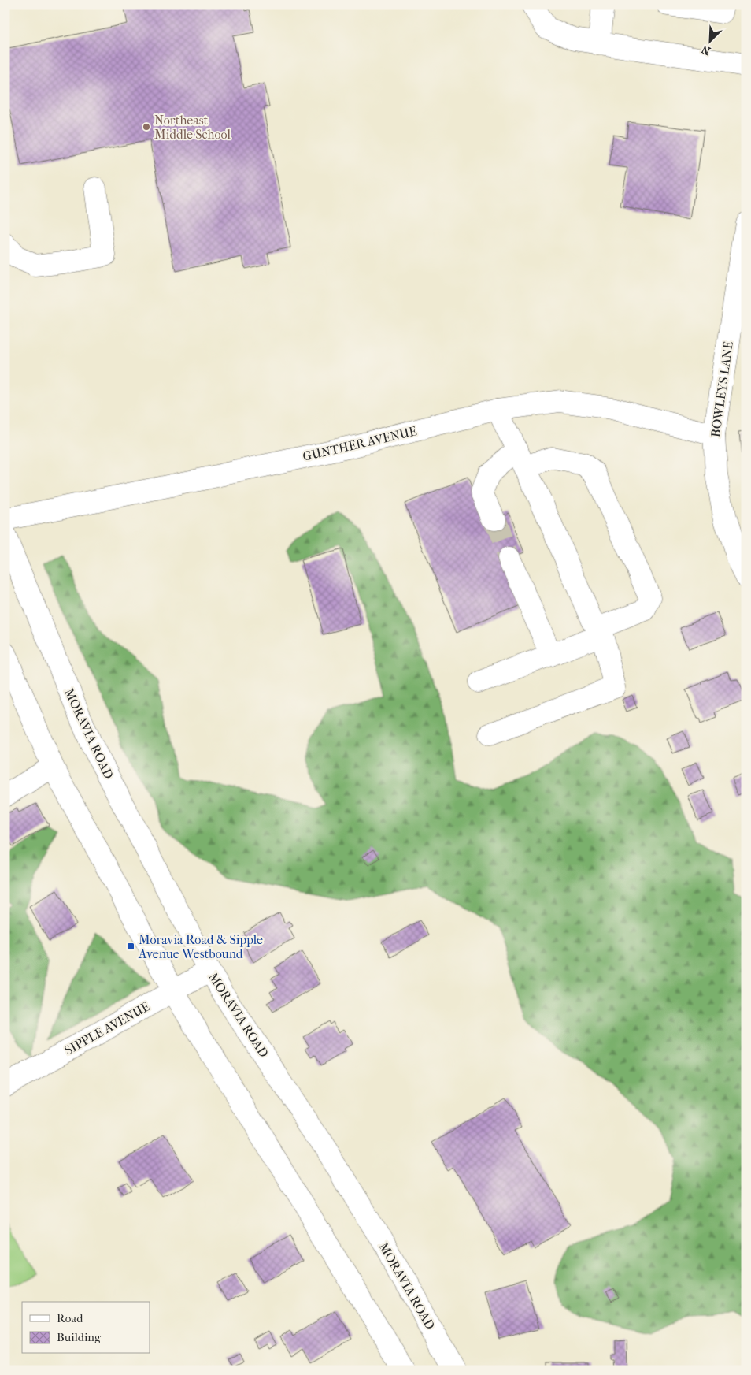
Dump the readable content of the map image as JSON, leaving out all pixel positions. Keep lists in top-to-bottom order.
{
  "streets": {
    "main road": [
      "BOWLEYS LANE",
      "GUNTHER AVENUE",
      "MORAVIA ROAD",
      "SIPPLE AVENUE"
    ]
  },
  "crossings": [
    ["BOWLEYS LANE", "GUNTHER AVENUE"],
    ["MORAVIA ROAD", "SIPPLE AVENUE"]
  ],
  "places": {
    "other": ["Northeast Middle School"],
    "transit": ["Moravia Road & Sipple Avenue Westbound"]
  },
  "legend": ["Road", "Building"],
  "north": "bottom left"
}
